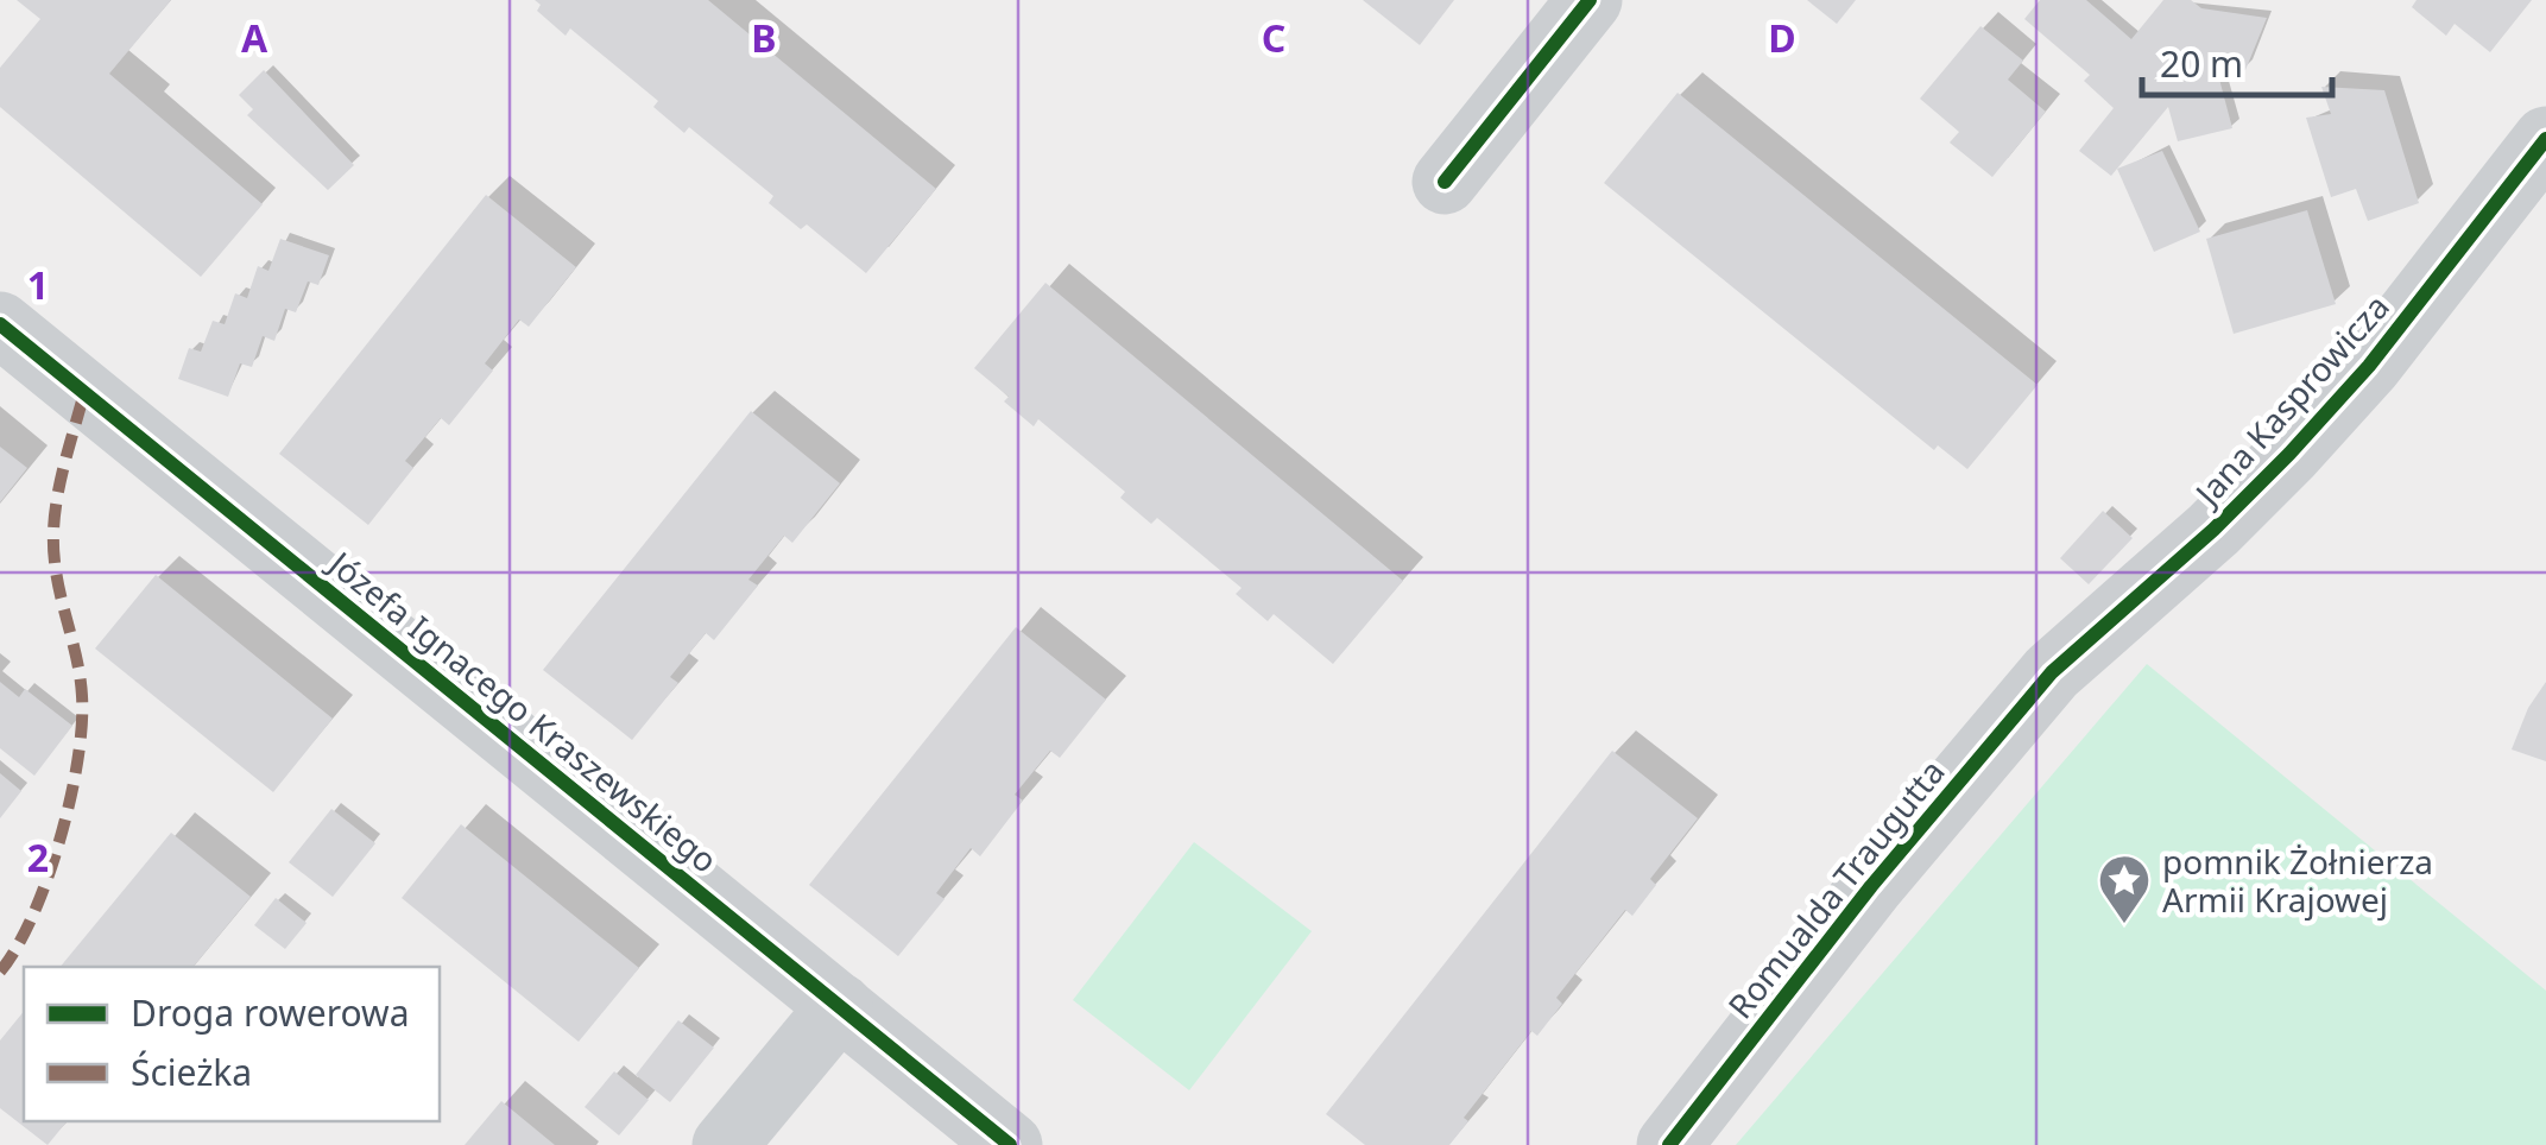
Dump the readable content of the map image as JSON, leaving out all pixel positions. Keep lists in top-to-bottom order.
{
  "streets": {
    "street": ["Jana Kasprowicza", "Józefa Ignacego Kraszewskiego", "Romualda Traugutta"]
  },
  "crossings": [
    ["Jana Kasprowicza", "Romualda Traugutta"]
  ],
  "places": {
    "place": ["pomnik Żołnierza Armii Krajowej"]
  },
  "legend": ["Droga rowerowa", "Ścieżka"],
  "scale_bar": "20 m",
  "grid": {
    "columns": [
      "A",
      "B",
      "C",
      "D"
    ],
    "rows": ["1", "2"]
  }
}
